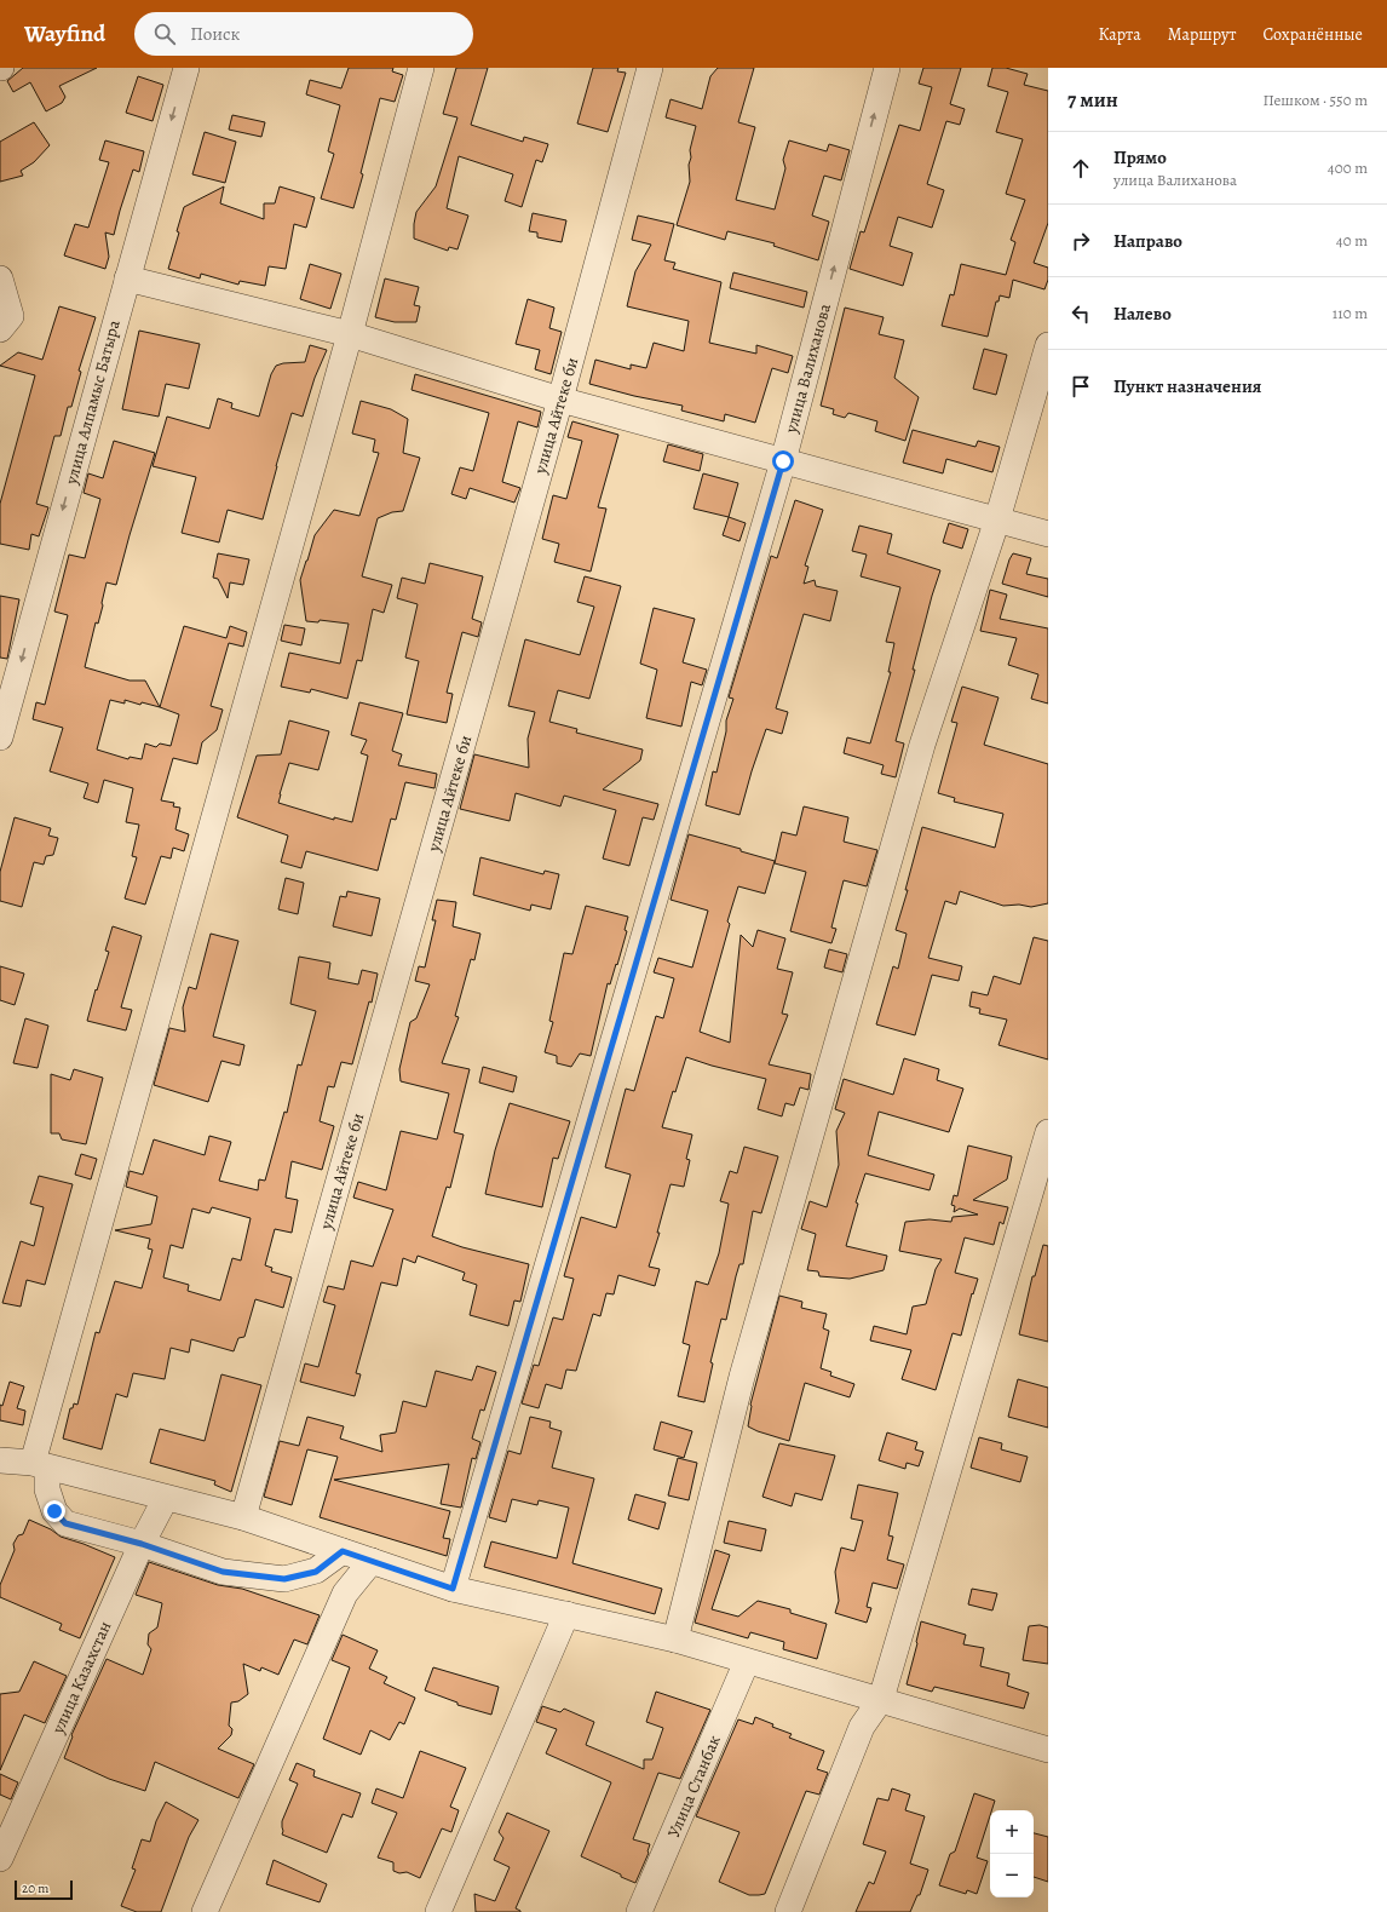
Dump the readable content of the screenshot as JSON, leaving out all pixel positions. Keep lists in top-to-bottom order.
{
  "streets": {
    "street": [
      "улица Валиханова",
      "улица Алпамыс Батыра",
      "улица Айтеке би",
      "улица Казахстан",
      "Улица Станбак"
    ]
  },
  "one_way": ["улица Алпамыс Батыра"],
  "scale_bar": "20 m",
  "page": {
    "header": "Wayfind",
    "search": "Поиск",
    "nav": ["Карта", "Маршрут", "Сохранённые"],
    "heading": ["7 мин", "Пешком · 550 m"],
    "list": [
      ["Прямо", "улица Валиханова", "400 m"],
      ["Направо", "40 m"],
      ["Налево", "110 m"],
      "Пункт назначения"
    ],
    "map_buttons": ["+", "−"],
    "scale": "20 m"
  }
}
